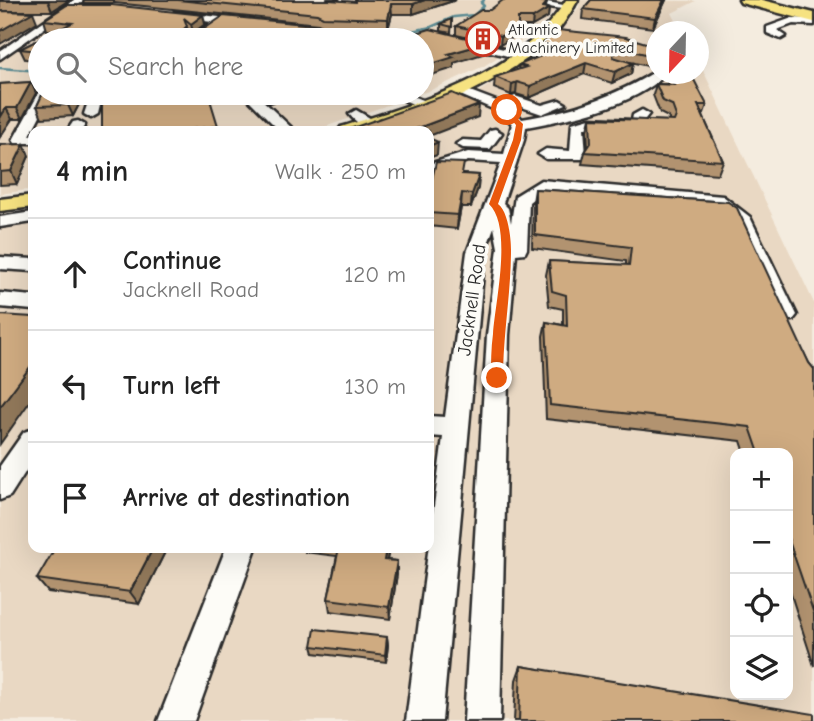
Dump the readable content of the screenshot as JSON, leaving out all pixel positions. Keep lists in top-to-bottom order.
{
  "streets": {
    "street": ["Jacknell Road"]
  },
  "places": {
    "building": ["Atlantic Machinery Limited"]
  },
  "north": "bottom",
  "page": {
    "search": "Search here",
    "heading": ["4 min", "Walk · 250 m"],
    "list": [
      ["Continue", "Jacknell Road", "120 m"],
      ["Turn left", "130 m"],
      "Arrive at destination"
    ],
    "map_buttons": ["+", "−"]
  }
}
